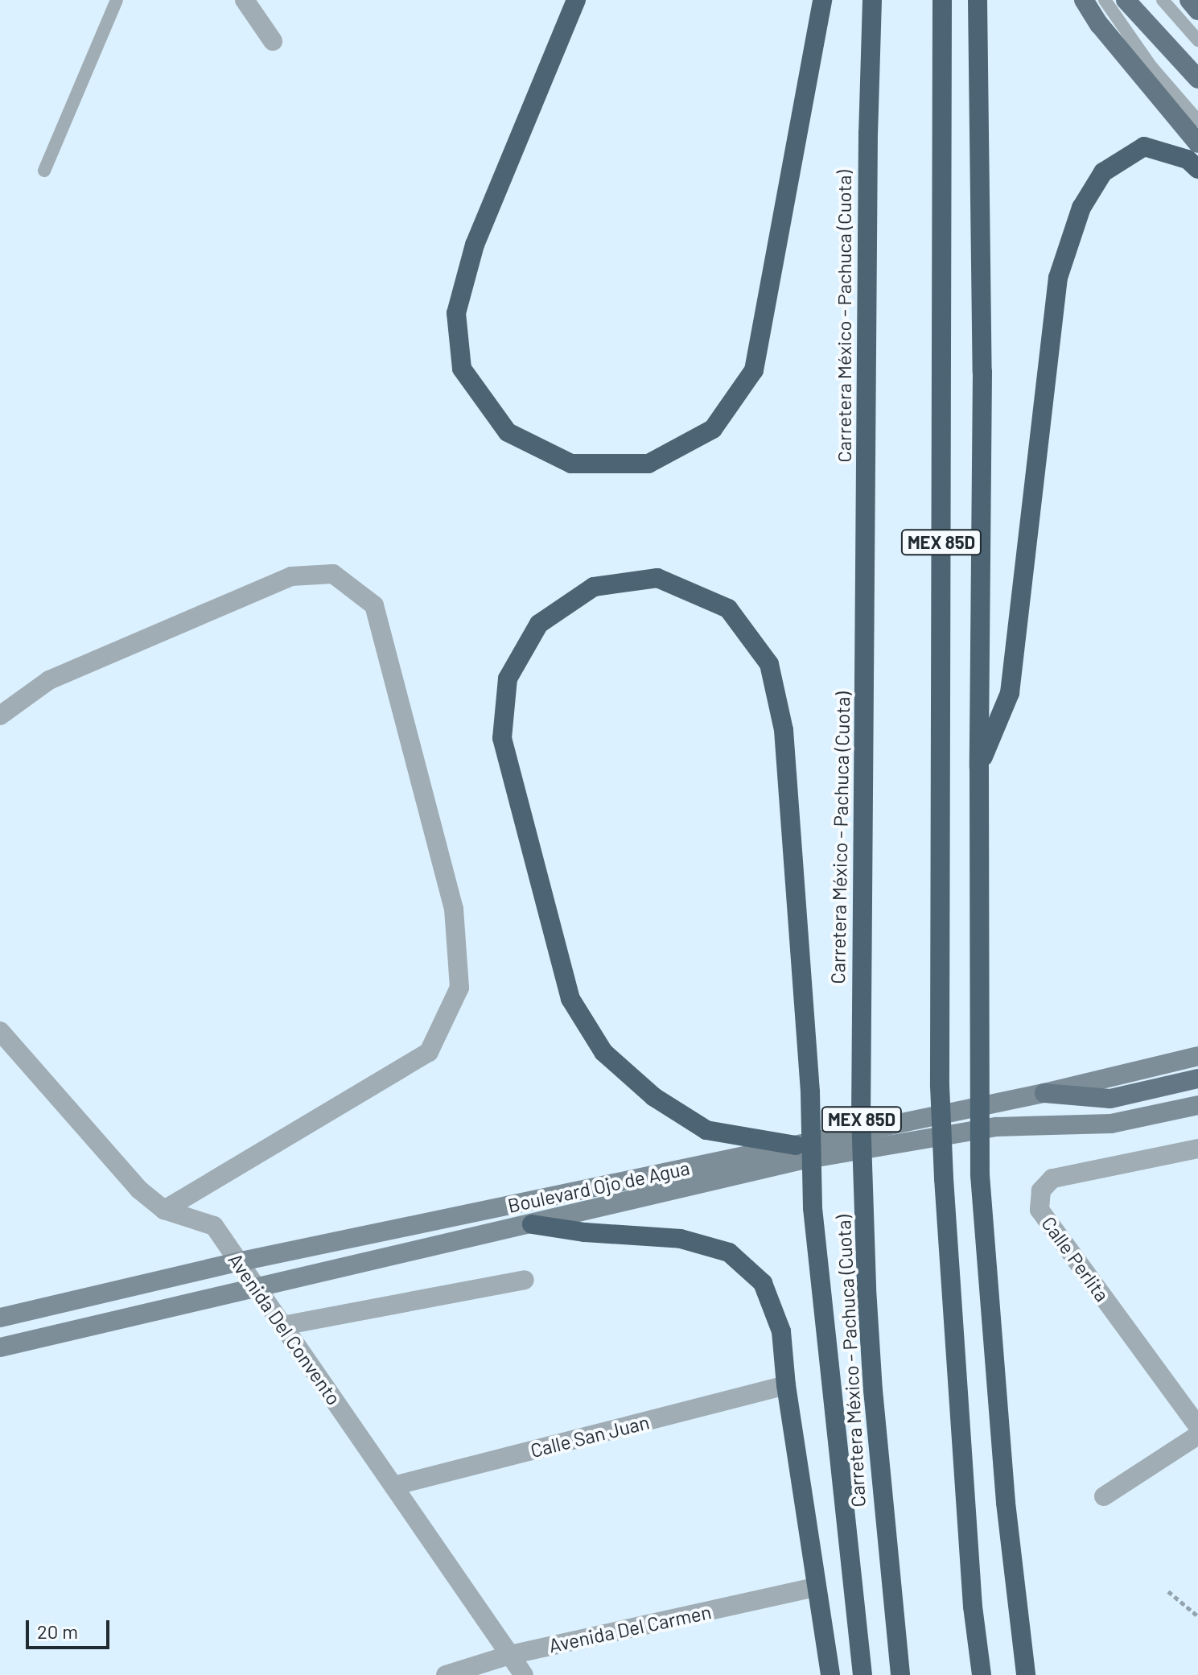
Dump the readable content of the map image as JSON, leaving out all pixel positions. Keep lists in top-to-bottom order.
{
  "streets": {
    "highway": ["Carretera México - Pachuca (Cuota)", "MEX 85D"],
    "main road": ["Boulevard Ojo de Agua"],
    "street": [
      "Calle Perlita",
      "Avenida Del Convento",
      "Calle San Juan",
      "Avenida Del Carmen"
    ]
  },
  "crossings": [
    ["Boulevard Ojo de Agua", "Avenida Del Convento"],
    ["Avenida Del Convento", "Calle San Juan"],
    ["Avenida Del Convento", "Avenida Del Carmen"]
  ],
  "scale_bar": "20 m"
}
